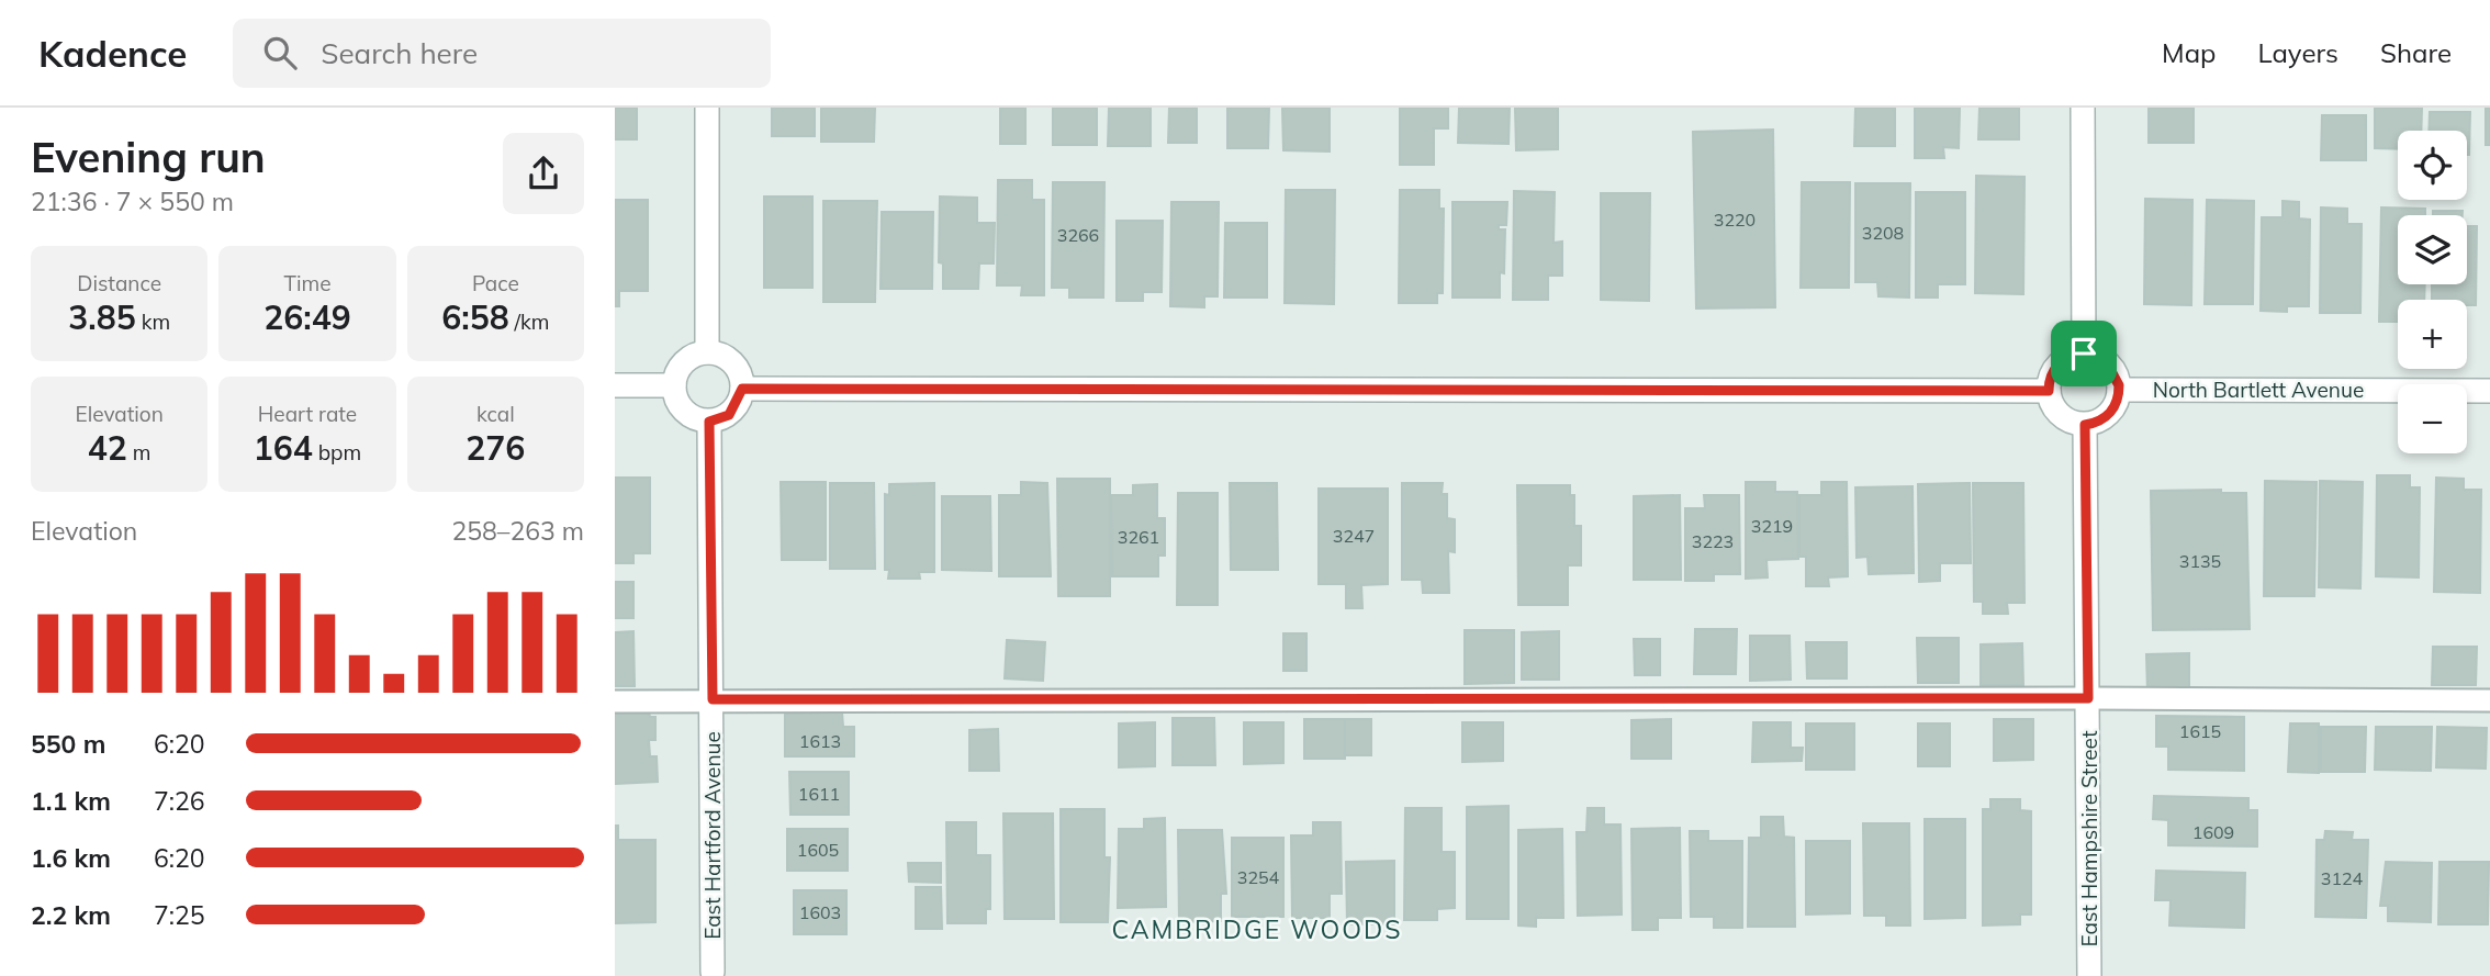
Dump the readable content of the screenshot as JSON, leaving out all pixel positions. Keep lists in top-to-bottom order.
{
  "streets": {
    "street": ["North Bartlett Avenue", "East Hartford Avenue", "East Hampshire Street"]
  },
  "crossings": [
    ["North Bartlett Avenue", "East Hampshire Street"]
  ],
  "districts": ["CAMBRIDGE WOODS"],
  "house_numbers": [
    "3220",
    "3208",
    "3266",
    "3219",
    "3247",
    "3261",
    "3223",
    "3135",
    "1615",
    "1613",
    "1611",
    "1609",
    "1605",
    "3254",
    "3124",
    "1603"
  ],
  "page": {
    "header": "Kadence",
    "search": "Search here",
    "nav": ["Map", "Layers", "Share"],
    "heading": ["Evening run", "21:36 · 7 × 550 m"],
    "map_buttons": ["+", "−"],
    "stats": [
      ["Distance", "3.85 km"],
      ["Time", "26:49"],
      ["Pace", "6:58 /km"],
      ["Elevation", "42 m"],
      ["Heart rate", "164 bpm"],
      ["kcal", "276"]
    ],
    "chart": ["Elevation", "258–263 m"],
    "list": [
      {
        "name": "550 m",
        "note": "6:20"
      },
      {
        "name": "1.1 km",
        "note": "7:26"
      },
      {
        "name": "1.6 km",
        "note": "6:20"
      },
      {
        "name": "2.2 km",
        "note": "7:25"
      }
    ]
  }
}
